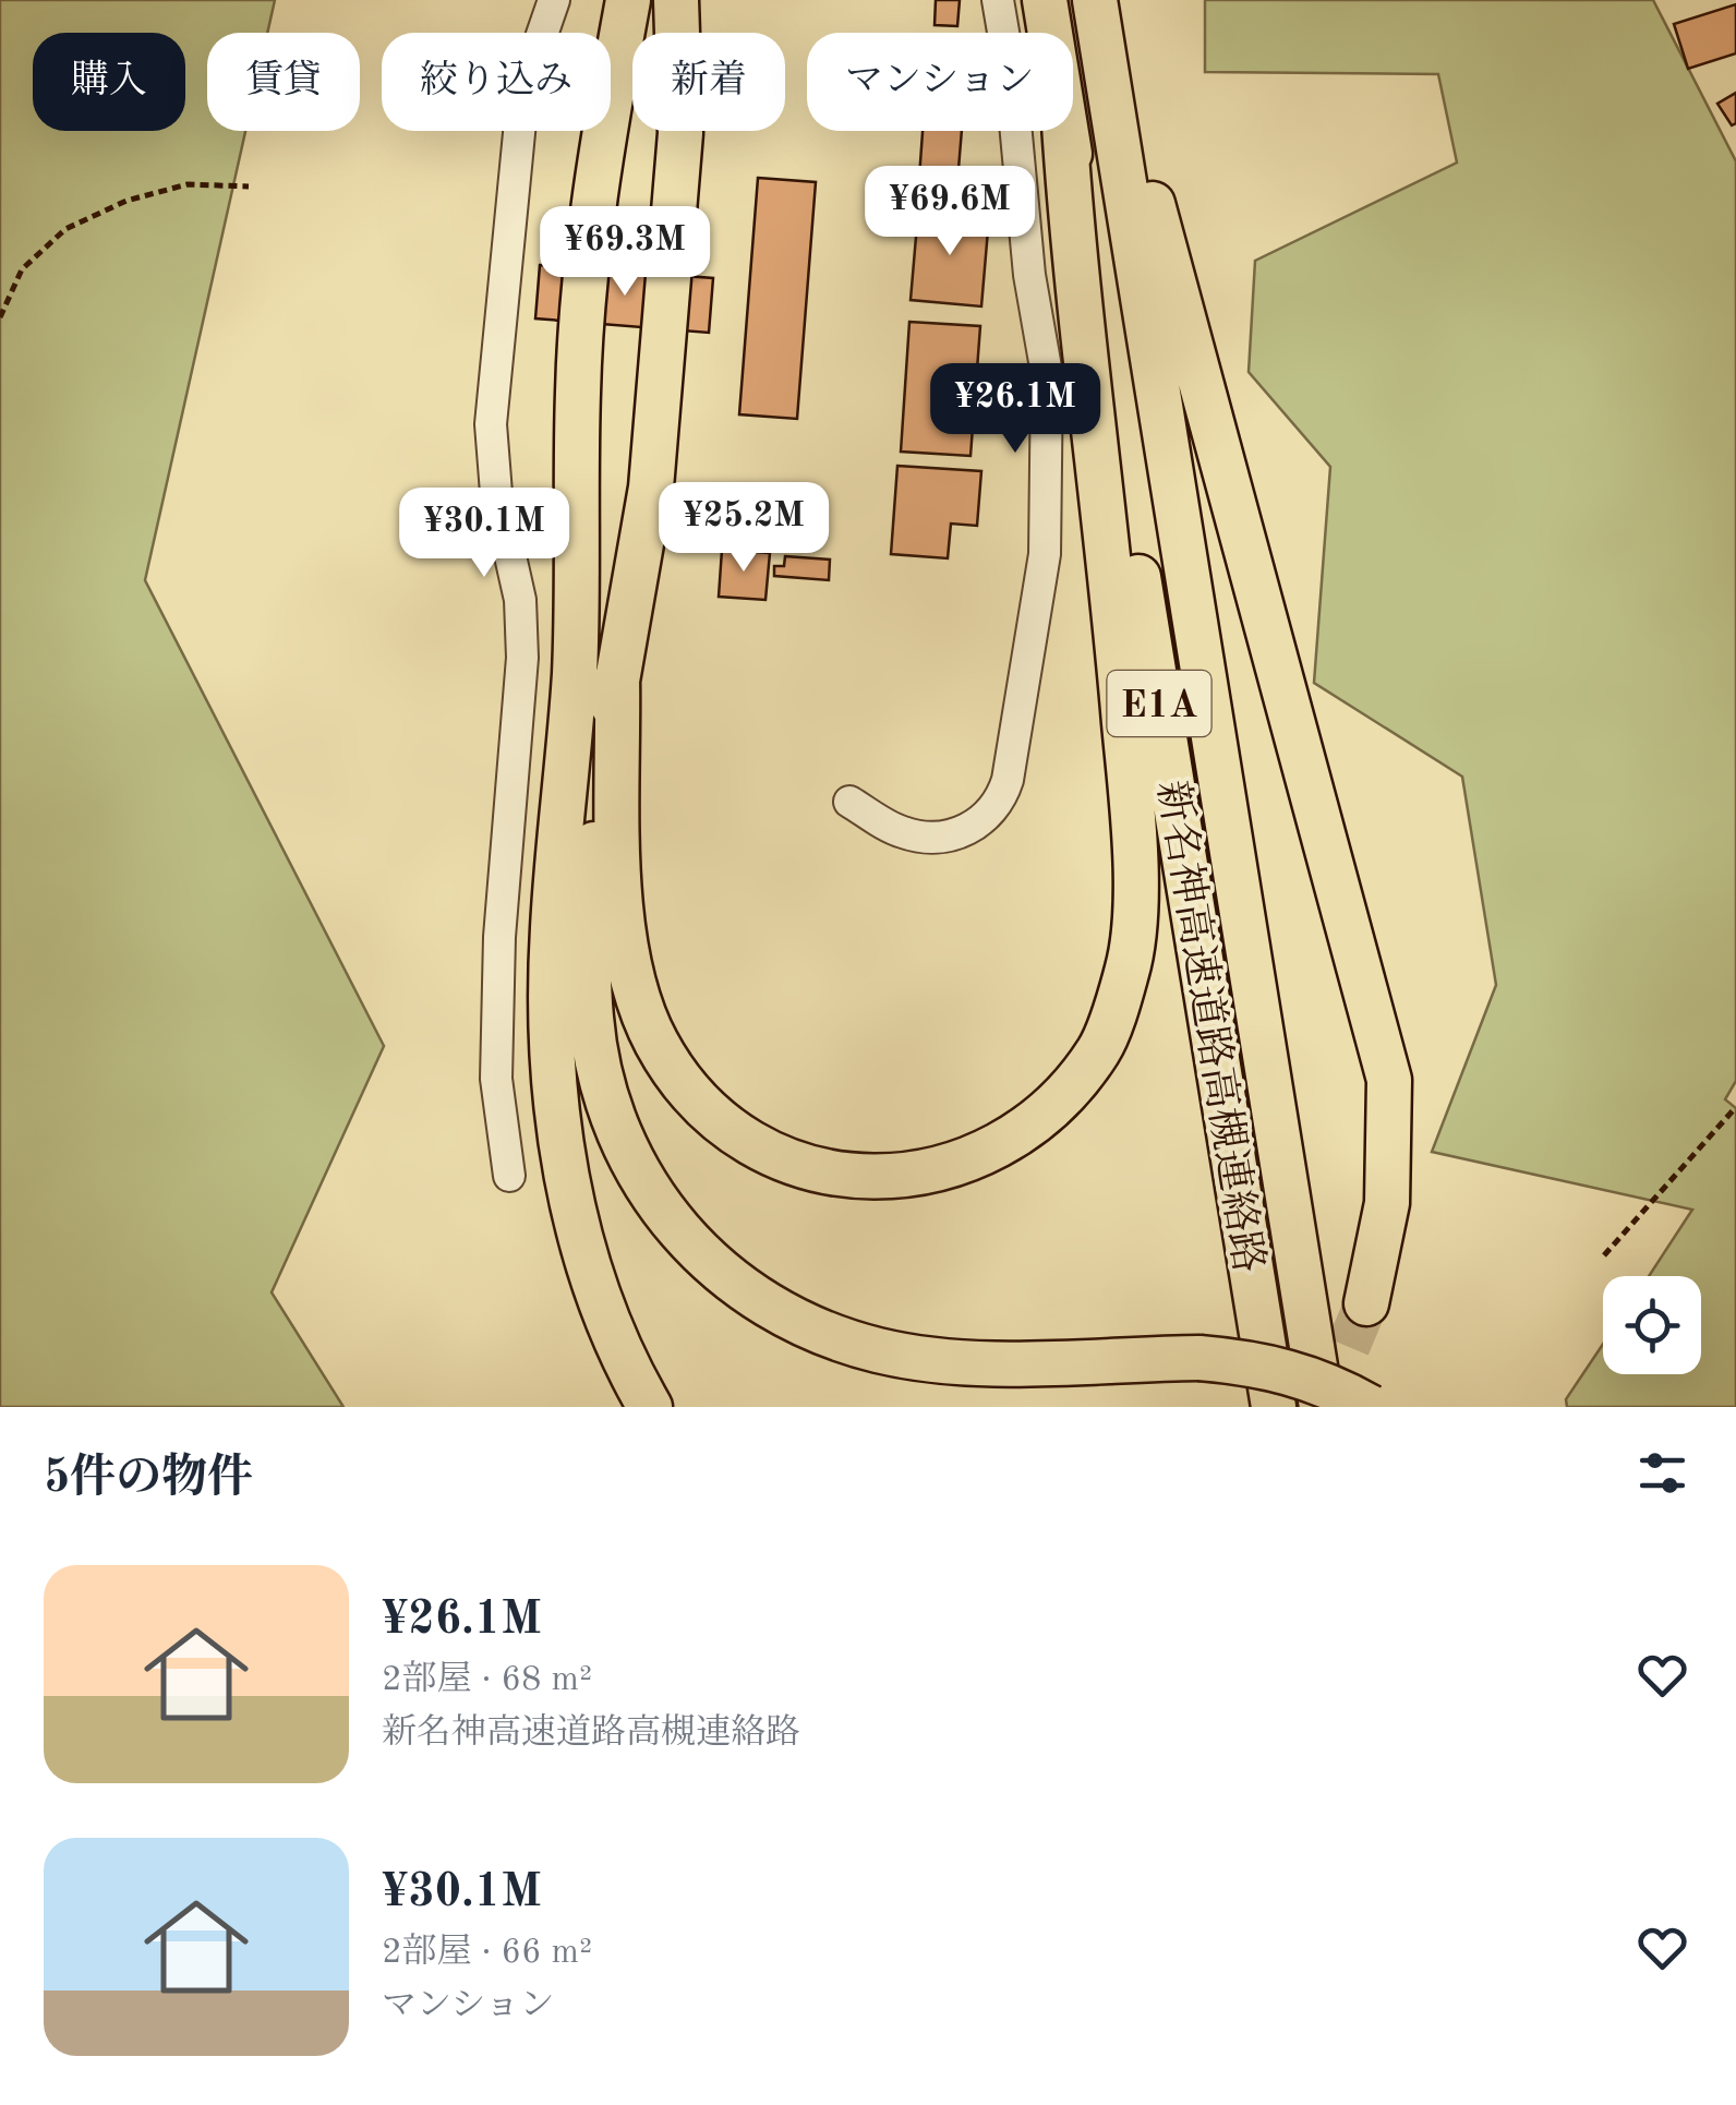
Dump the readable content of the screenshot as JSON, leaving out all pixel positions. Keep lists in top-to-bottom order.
{
  "streets": {
    "highway": ["E1A", "新名神高速道路高槻連絡路"]
  },
  "page": {
    "chip": [
      "購入",
      "賃貸",
      "絞り込み",
      "新着",
      "マンション"
    ],
    "price": [
      "¥69.6M",
      "¥69.3M",
      "¥26.1M",
      "¥25.2M",
      "¥30.1M"
    ],
    "heading": "5件の物件",
    "list": [
      {
        "name": "¥26.1M",
        "note": "2部屋 · 68 m² · 新名神高速道路高槻連絡路"
      },
      {
        "name": "¥30.1M",
        "note": "2部屋 · 66 m² · マンション"
      }
    ]
  }
}
